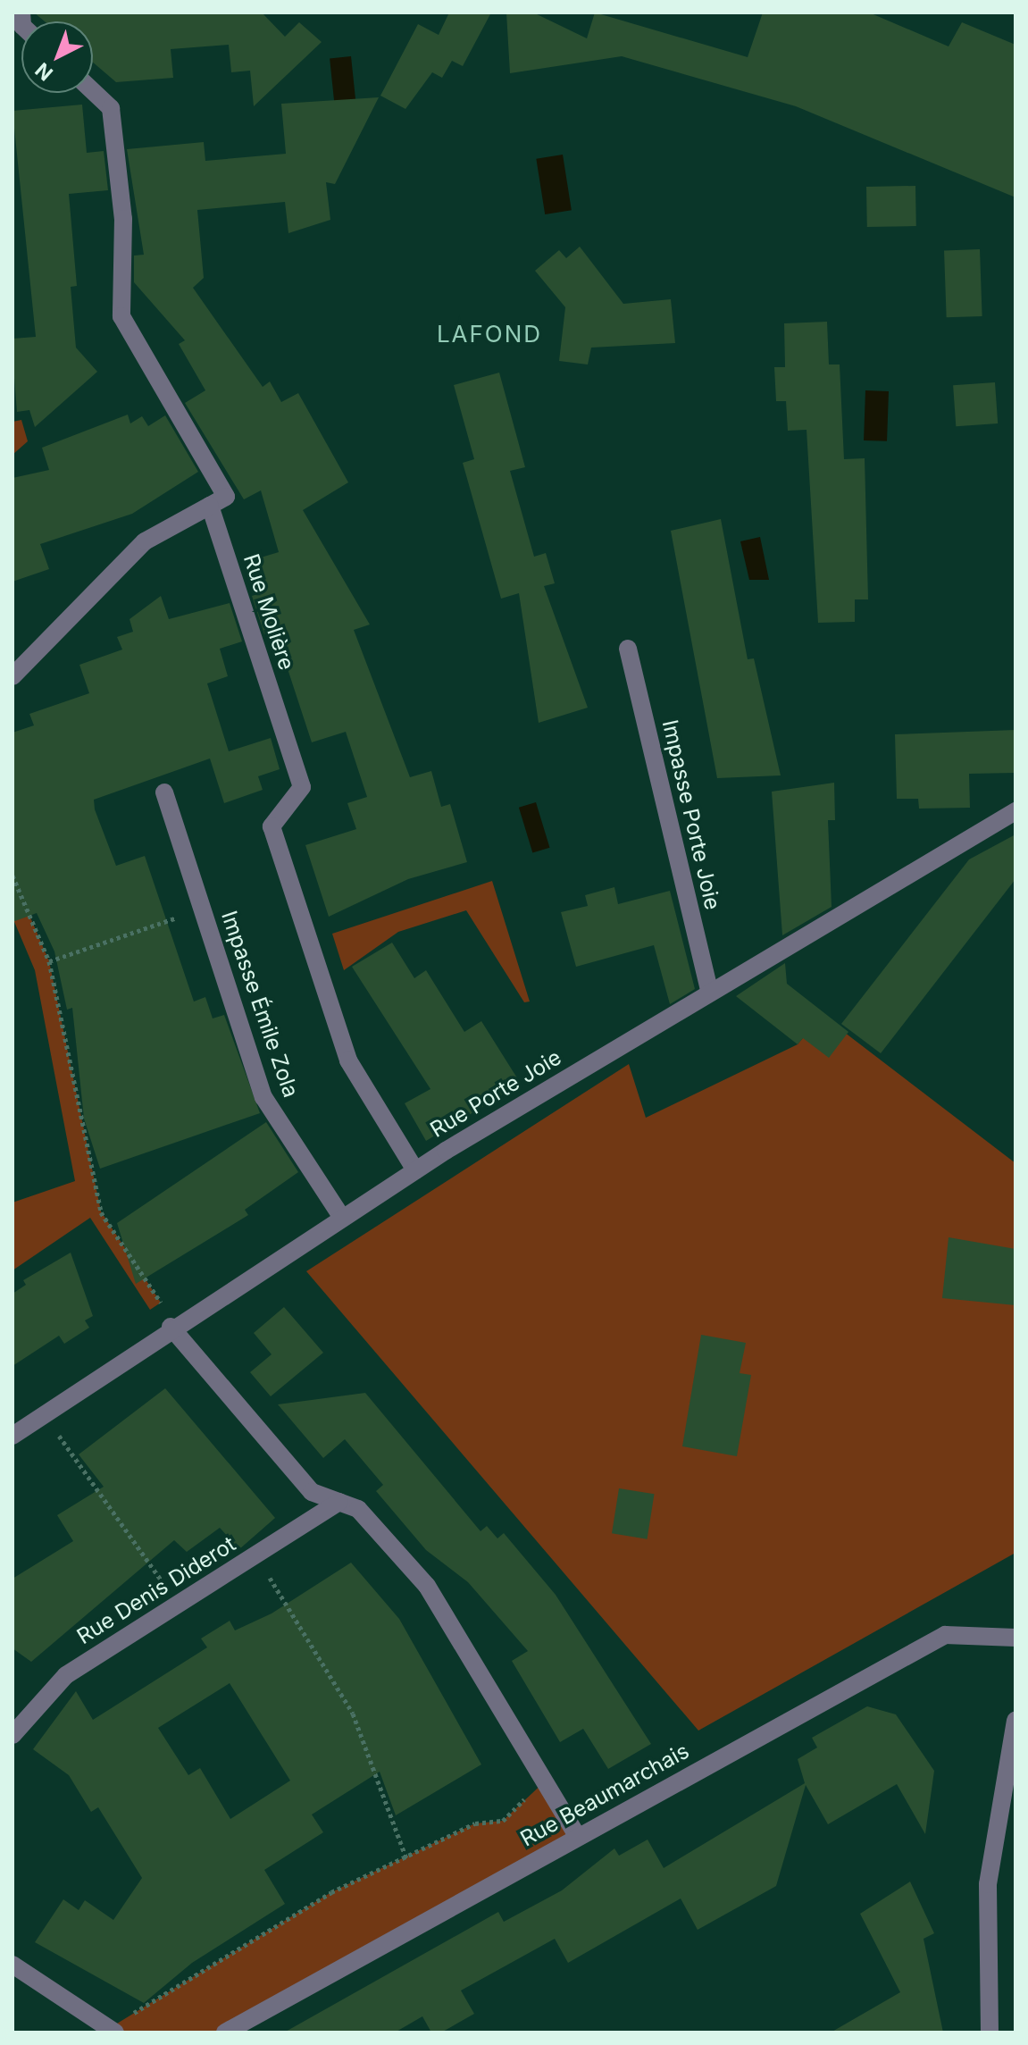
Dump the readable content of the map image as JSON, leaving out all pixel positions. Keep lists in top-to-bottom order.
{
  "streets": {
    "street": [
      "Rue Molière",
      "Impasse Porte Joie",
      "Impasse Émile Zola",
      "Rue Porte Joie",
      "Rue Denis Diderot",
      "Rue Beaumarchais"
    ]
  },
  "crossings": [
    ["Rue Molière", "Rue Porte Joie"],
    ["Impasse Porte Joie", "Rue Porte Joie"],
    ["Impasse Émile Zola", "Rue Porte Joie"]
  ],
  "districts": ["LAFOND"],
  "north": "bottom left"
}
